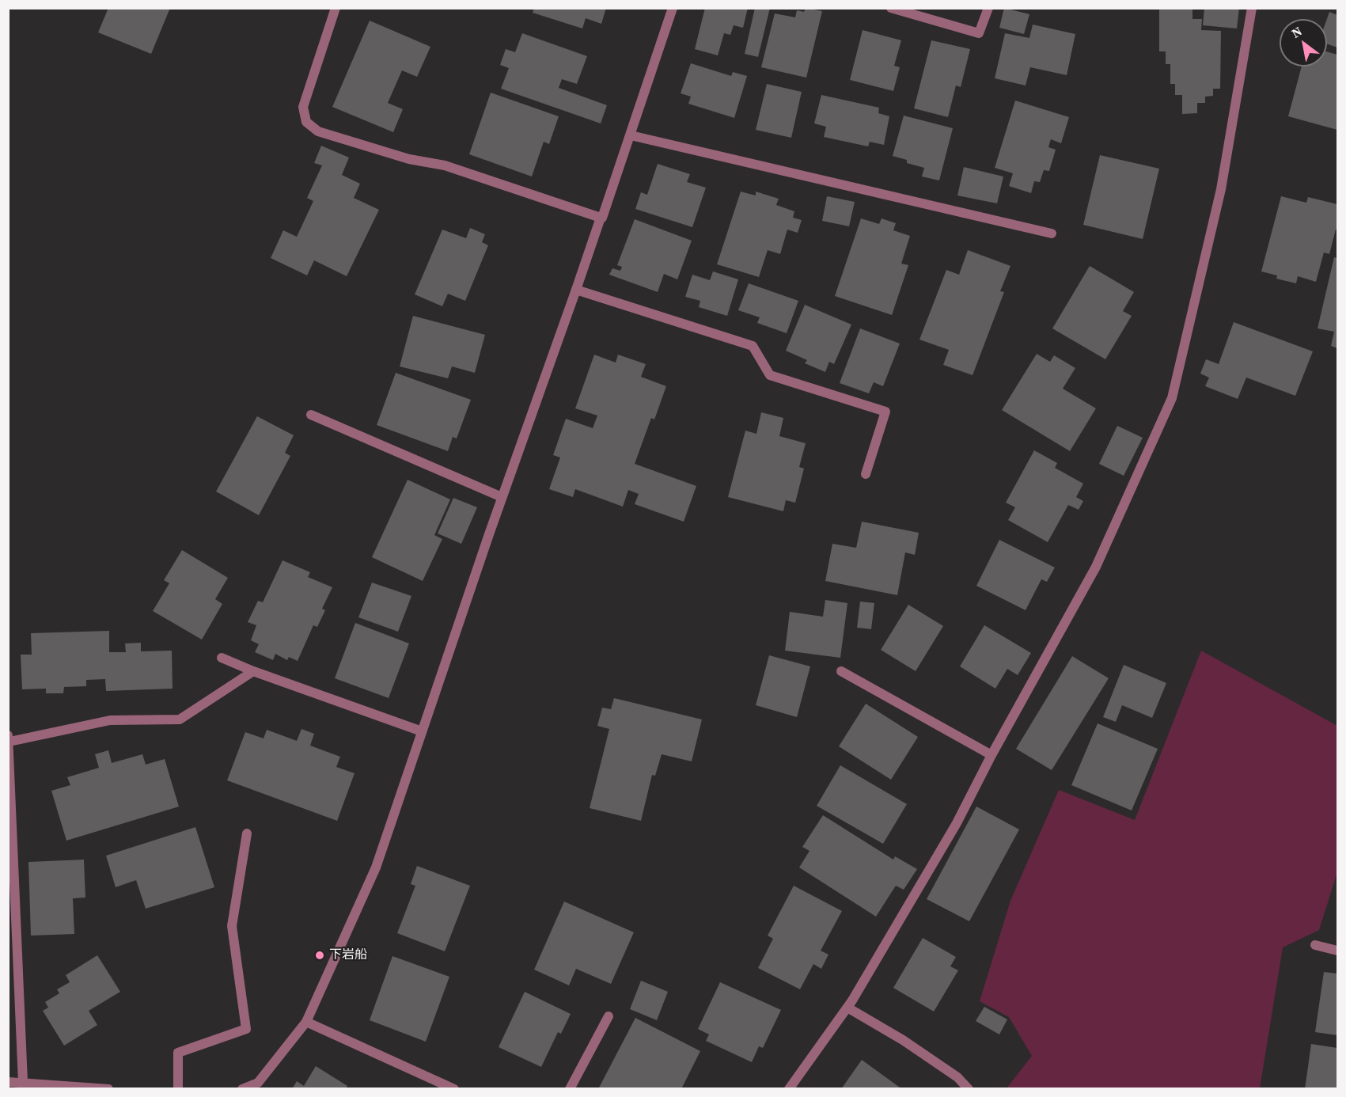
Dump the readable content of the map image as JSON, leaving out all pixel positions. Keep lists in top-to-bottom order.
{
  "places": ["下岩船"],
  "north": "top left"
}
